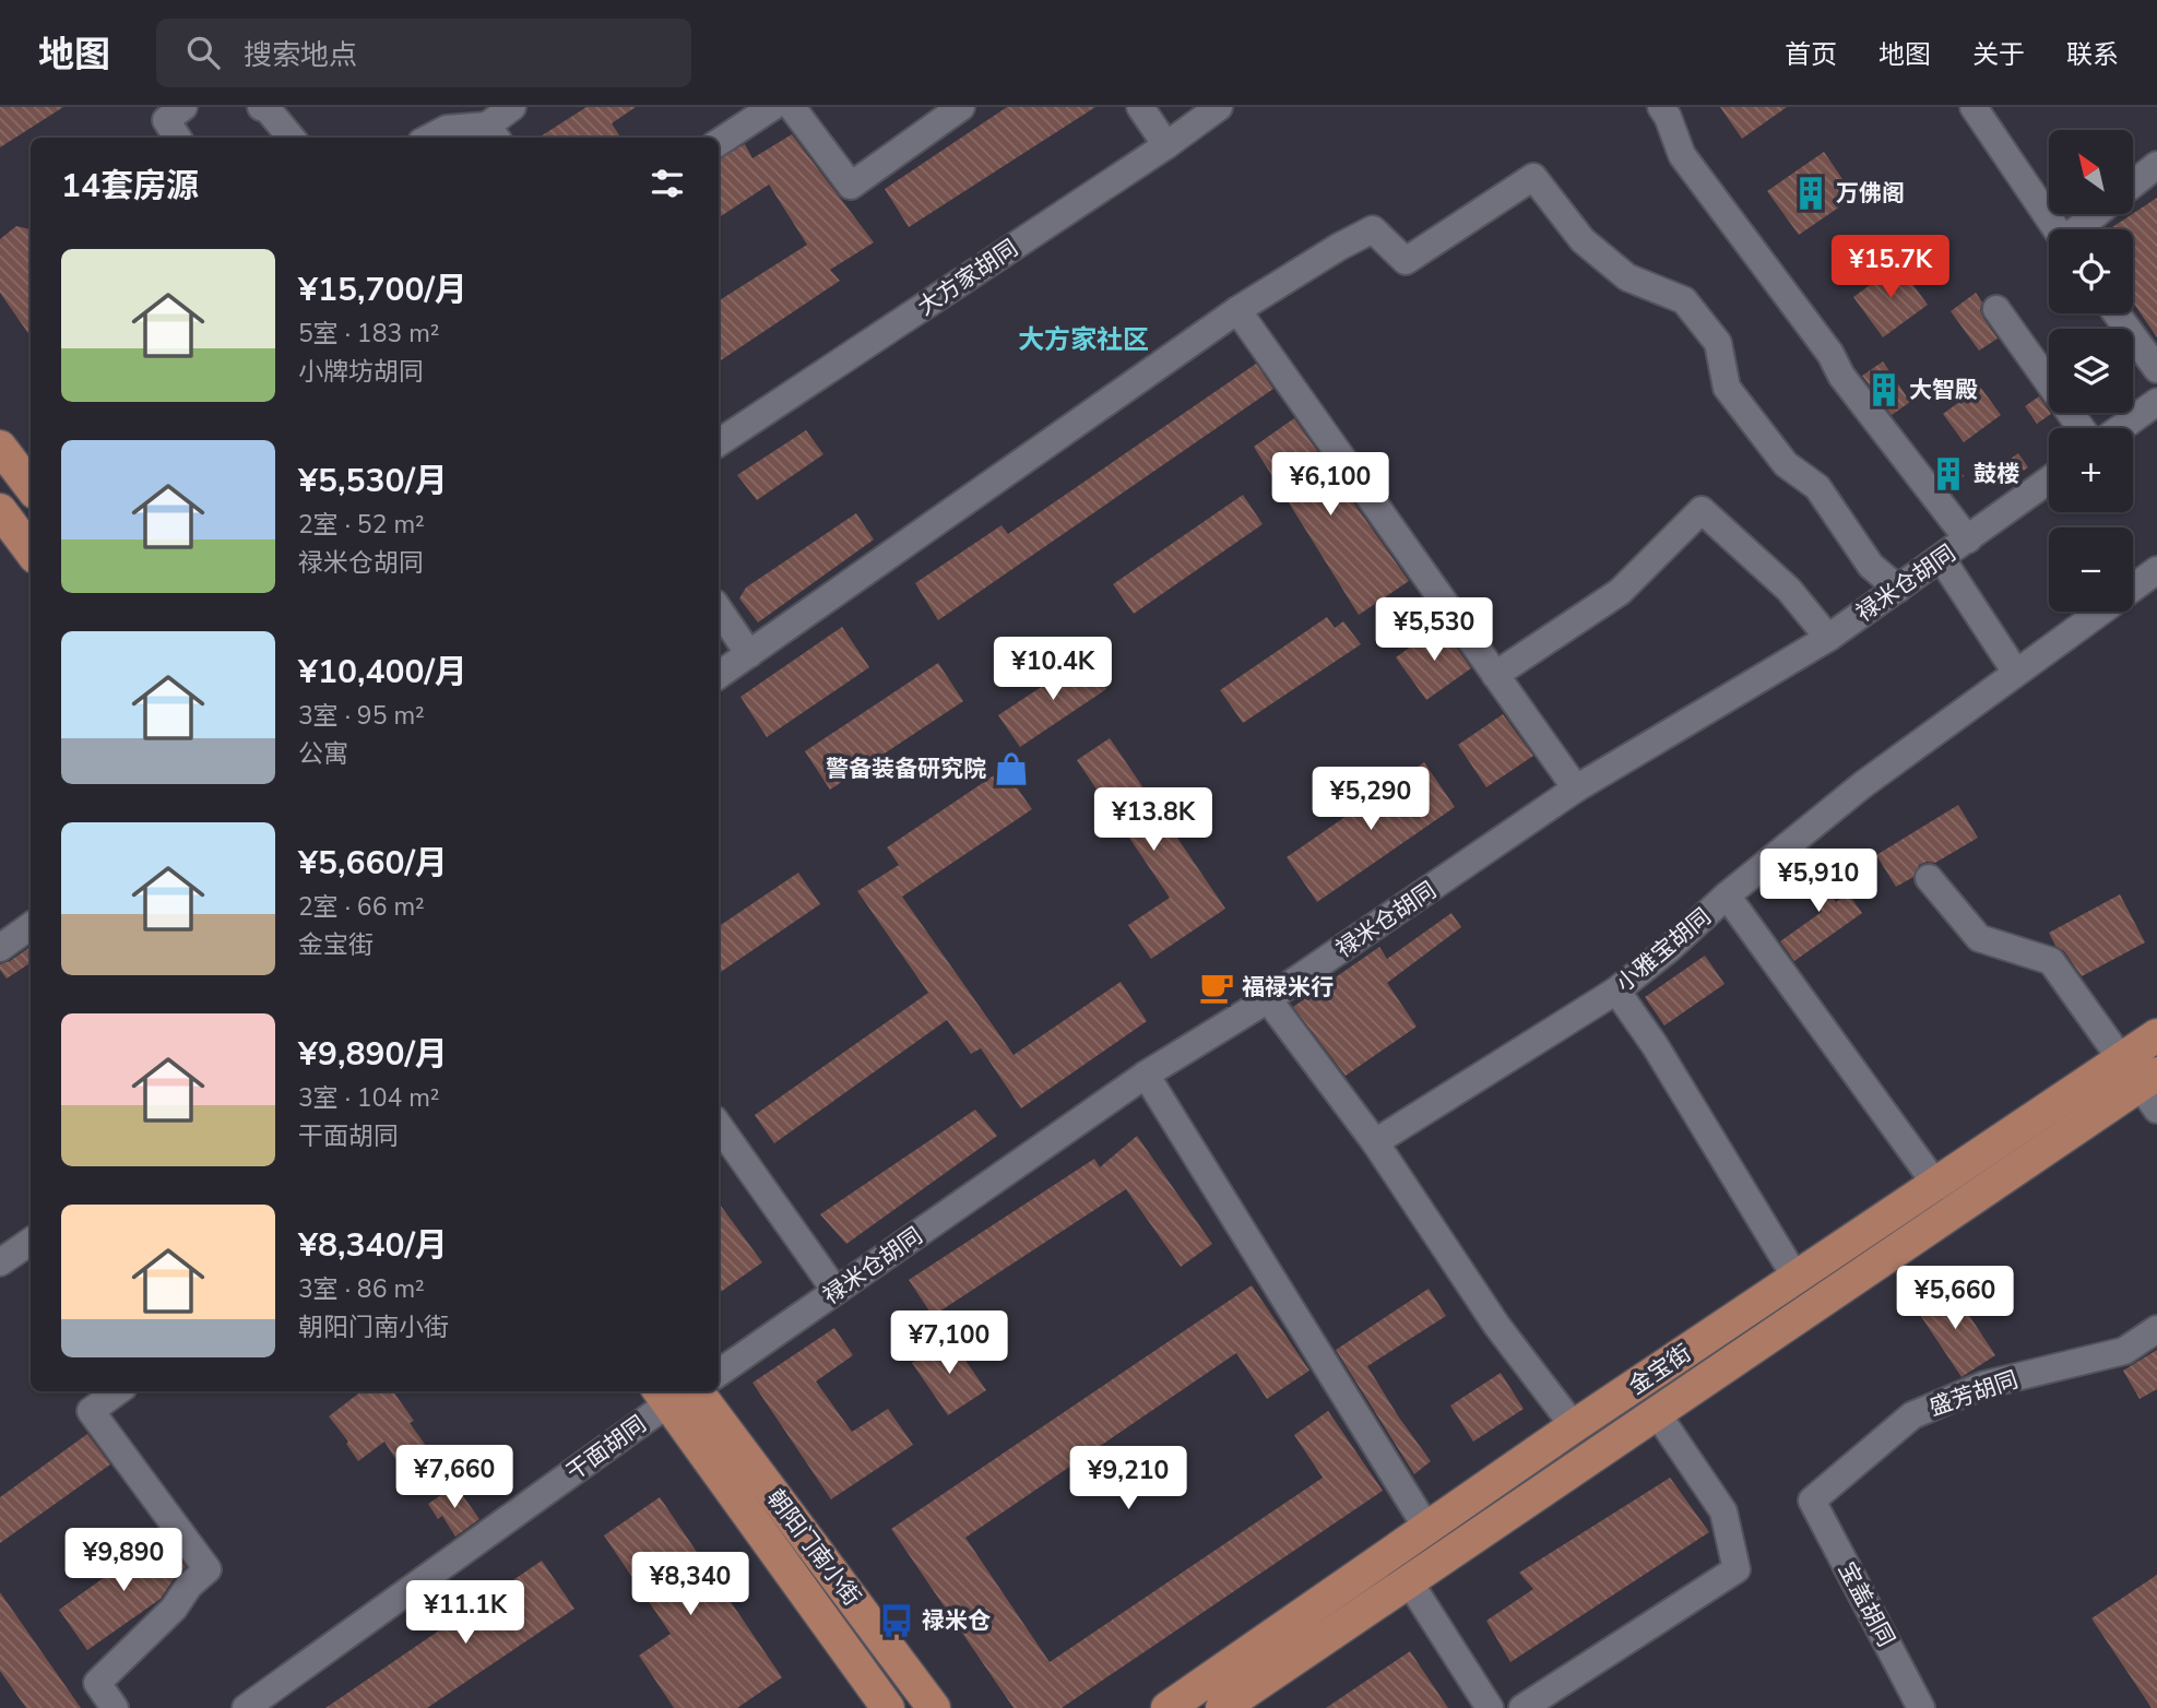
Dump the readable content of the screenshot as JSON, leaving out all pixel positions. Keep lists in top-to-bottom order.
{
  "streets": {
    "main road": ["金宝街", "朝阳门南小街"],
    "street": [
      "大方家胡同",
      "禄米仓胡同",
      "小雅宝胡同",
      "盛芳胡同",
      "干面胡同",
      "宝盖胡同"
    ]
  },
  "crossings": [
    ["盛芳胡同", "宝盖胡同"]
  ],
  "districts": ["大方家社区"],
  "places": {
    "building": ["万佛阁", "大智殿", "鼓楼"],
    "shop": ["警备装备研究院"],
    "cafe": ["福禄米行"],
    "bus stop": ["禄米仓"]
  },
  "north": "top left",
  "page": {
    "header": "地图",
    "search": "搜索地点",
    "nav": [
      "首页",
      "地图",
      "关于",
      "联系"
    ],
    "map_buttons": ["+", "−"],
    "heading": "14套房源",
    "list": [
      {
        "name": "¥15,700/月",
        "note": "5室 · 183 m² · 小牌坊胡同"
      },
      {
        "name": "¥5,530/月",
        "note": "2室 · 52 m² · 禄米仓胡同"
      },
      {
        "name": "¥10,400/月",
        "note": "3室 · 95 m² · 公寓"
      },
      {
        "name": "¥5,660/月",
        "note": "2室 · 66 m² · 金宝街"
      },
      {
        "name": "¥9,890/月",
        "note": "3室 · 104 m² · 干面胡同"
      },
      {
        "name": "¥8,340/月",
        "note": "3室 · 86 m² · 朝阳门南小街"
      }
    ],
    "price": [
      "¥15.7K",
      "¥6,100",
      "¥5,530",
      "¥10.4K",
      "¥5,290",
      "¥13.8K",
      "¥5,910",
      "¥5,660",
      "¥7,100",
      "¥7,660",
      "¥9,210",
      "¥9,890",
      "¥8,340",
      "¥11.1K"
    ]
  }
}
